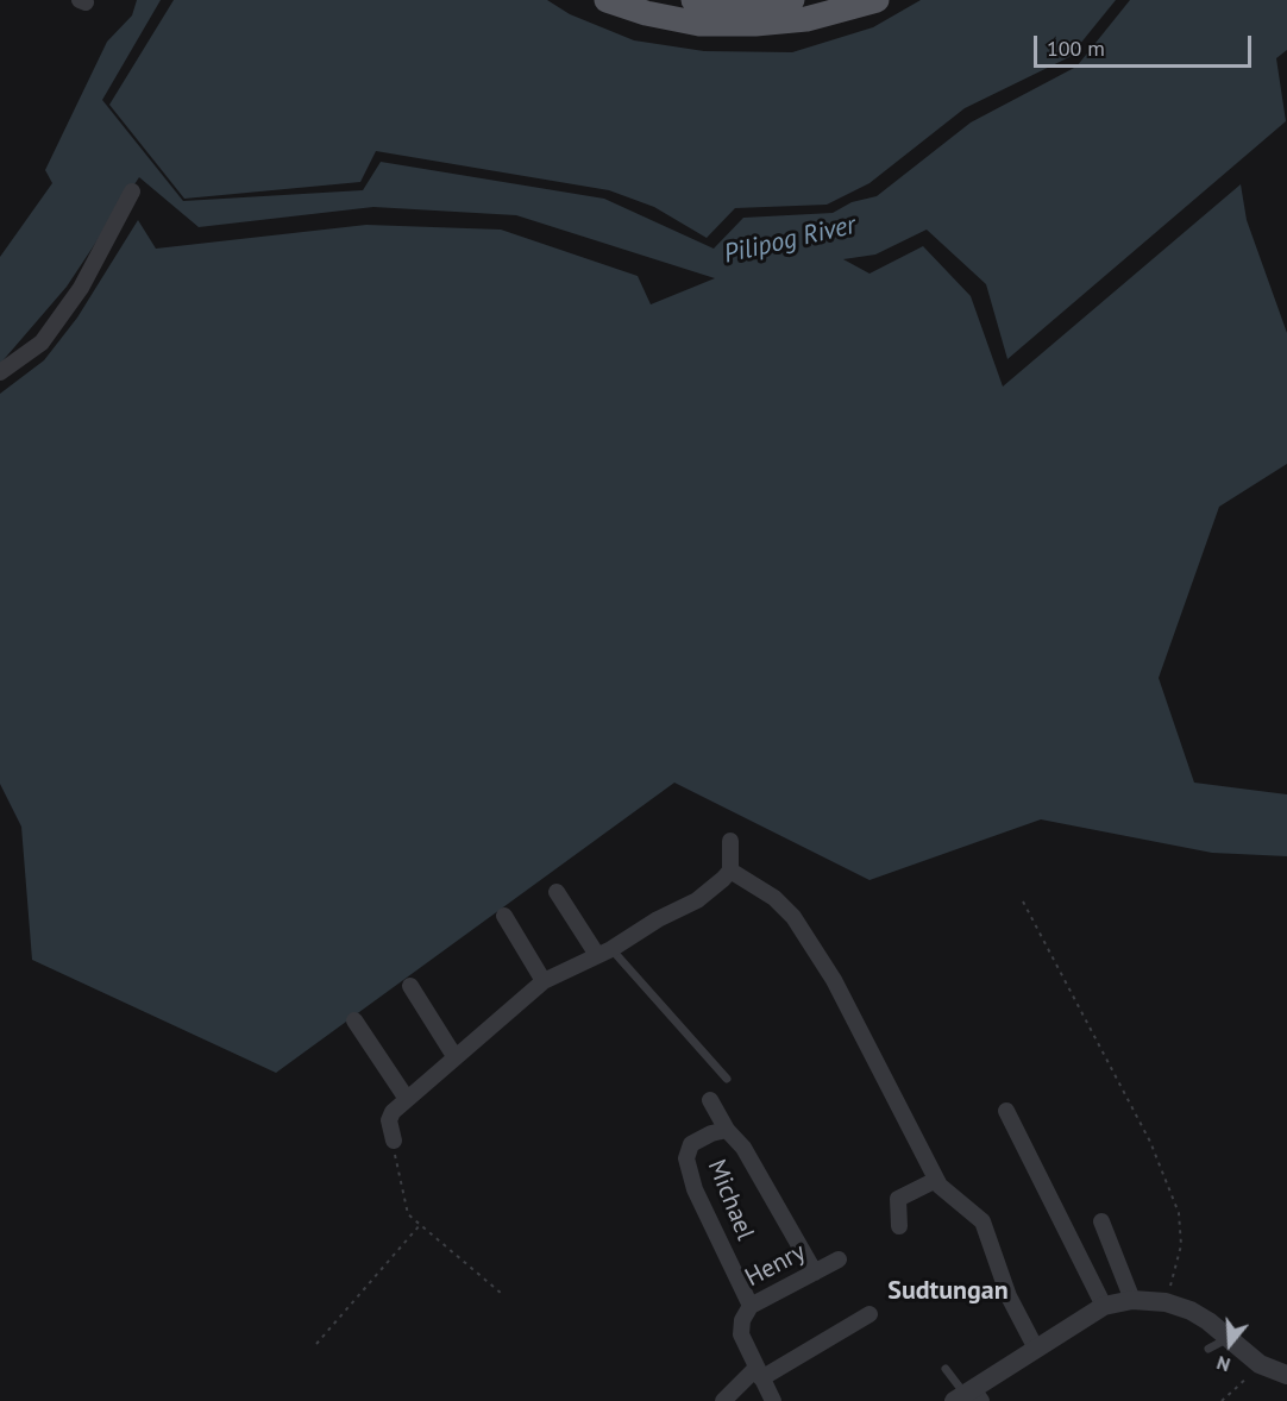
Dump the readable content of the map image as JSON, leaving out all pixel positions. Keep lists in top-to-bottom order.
{
  "streets": {
    "street": ["Michael", "Henry"]
  },
  "crossings": [
    ["Michael", "Henry"]
  ],
  "districts": ["Sudtungan"],
  "water": ["Pilipog River"],
  "scale_bar": "100 m",
  "north": "bottom"
}
